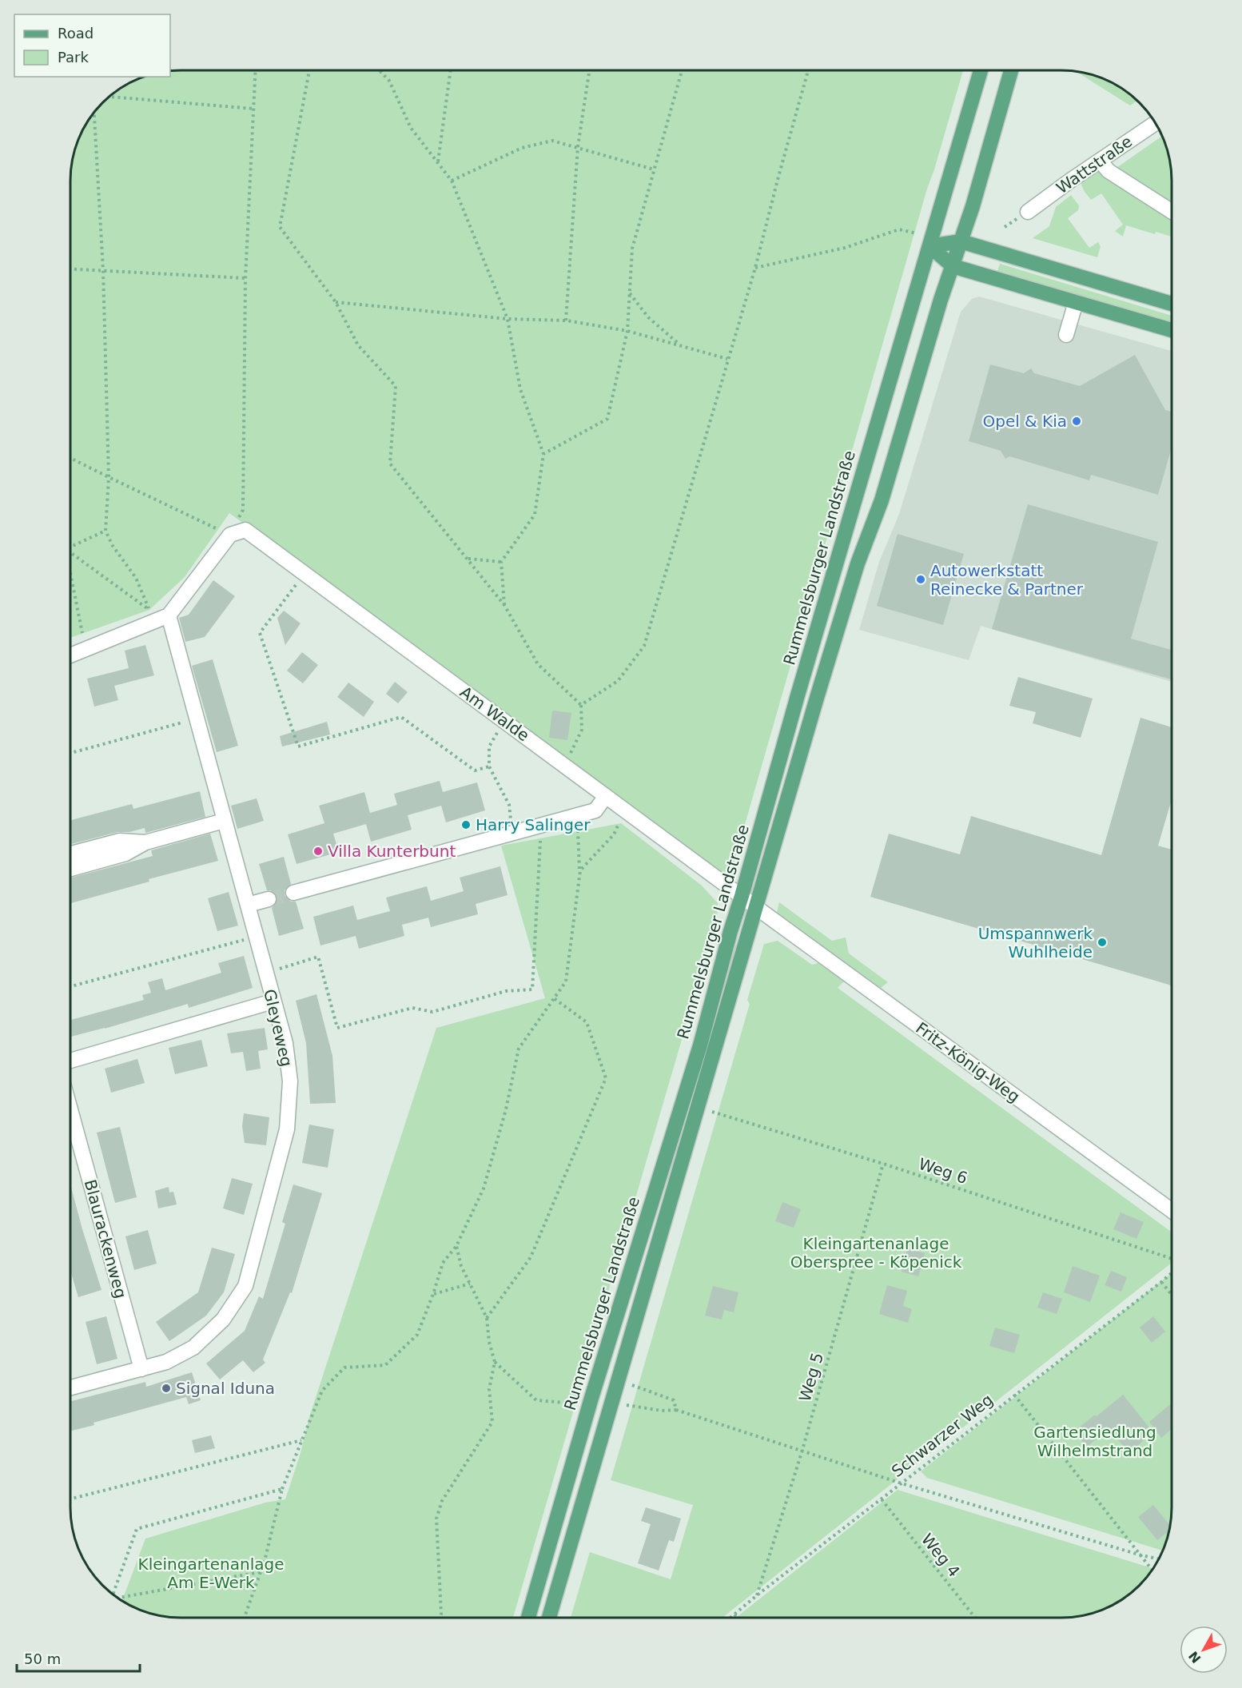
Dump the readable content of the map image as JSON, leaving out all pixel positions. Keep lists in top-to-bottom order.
{
  "streets": {
    "main road": ["Rummelsburger Landstraße"],
    "street": [
      "Wattstraße",
      "Am Walde",
      "Gleyeweg",
      "Fritz-König-Weg",
      "Blaurackenweg"
    ],
    "path": [
      "Weg 6",
      "Weg 5",
      "Schwarzer Weg",
      "Weg 4"
    ]
  },
  "crossings": [
    ["Rummelsburger Landstraße", "Am Walde"],
    ["Am Walde", "Fritz-König-Weg"],
    ["Gleyeweg", "Blaurackenweg"],
    ["Weg 6", "Weg 5"],
    ["Weg 5", "Schwarzer Weg"],
    ["Schwarzer Weg", "Weg 4"]
  ],
  "parks": ["Kleingartenanlage Oberspree - Köpenick", "Gartensiedlung Wilhelmstrand", "Kleingartenanlage Am E-Werk"],
  "places": [
    "Opel & Kia",
    "Autowerkstatt Reinecke & Partner",
    "Harry Salinger",
    "Villa Kunterbunt",
    "Umspannwerk Wuhlheide",
    "Signal Iduna"
  ],
  "legend": ["Road", "Park"],
  "scale_bar": "50 m",
  "north": "bottom left"
}
